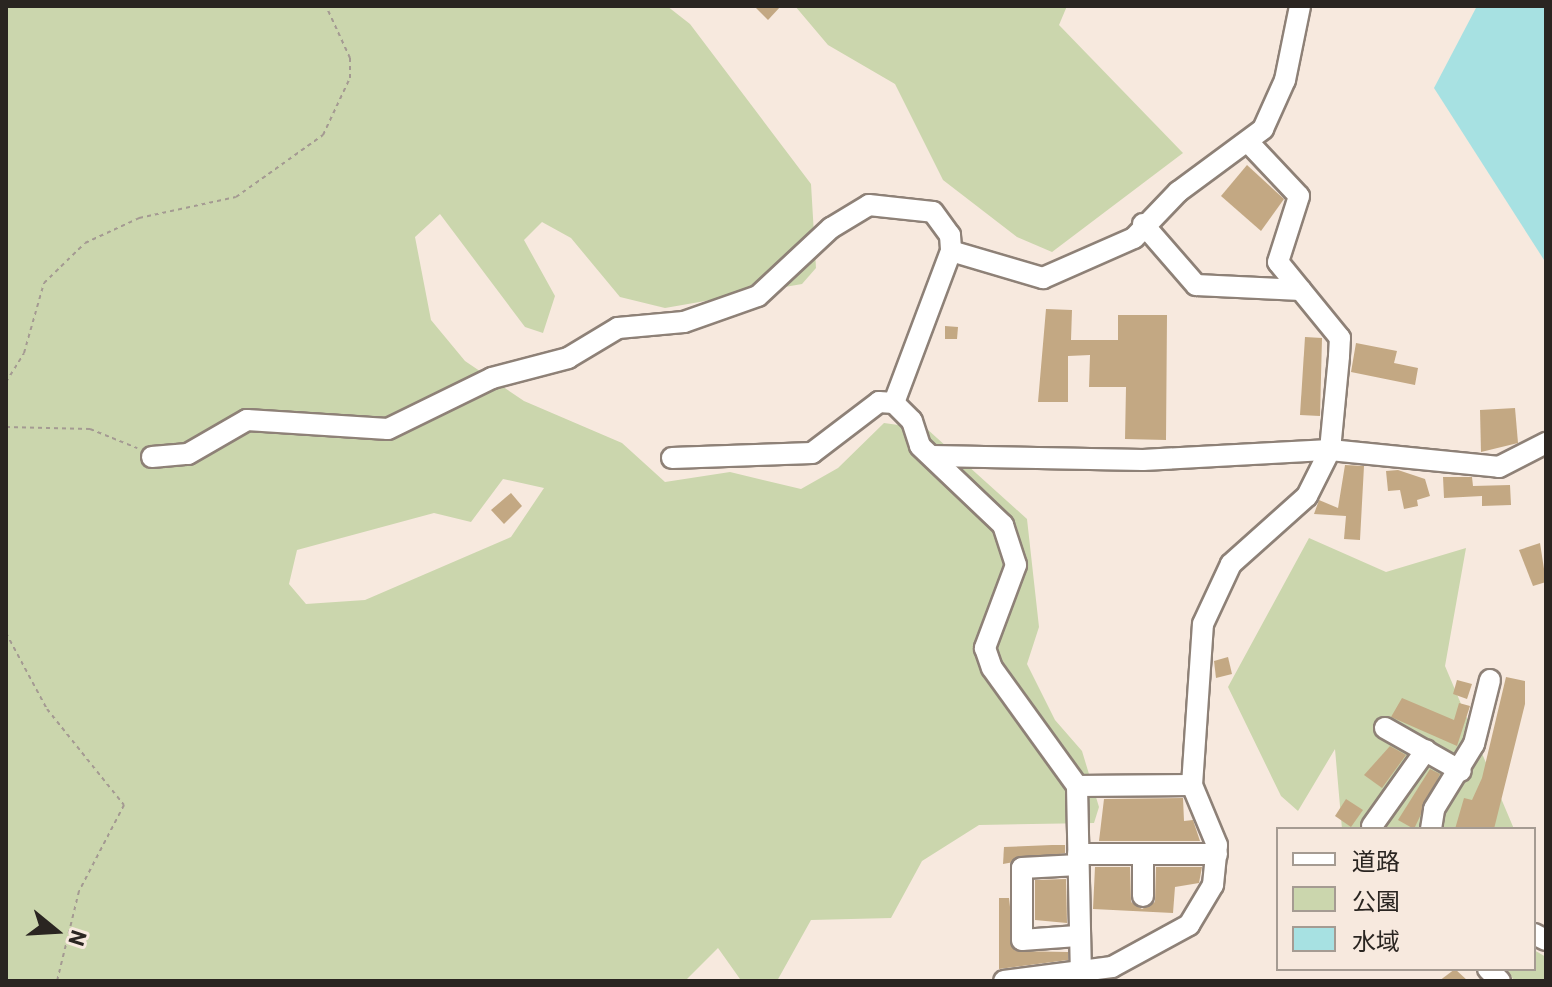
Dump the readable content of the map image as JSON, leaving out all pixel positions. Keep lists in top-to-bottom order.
{
  "legend": ["道路", "公園", "水域"],
  "north": "right"
}
